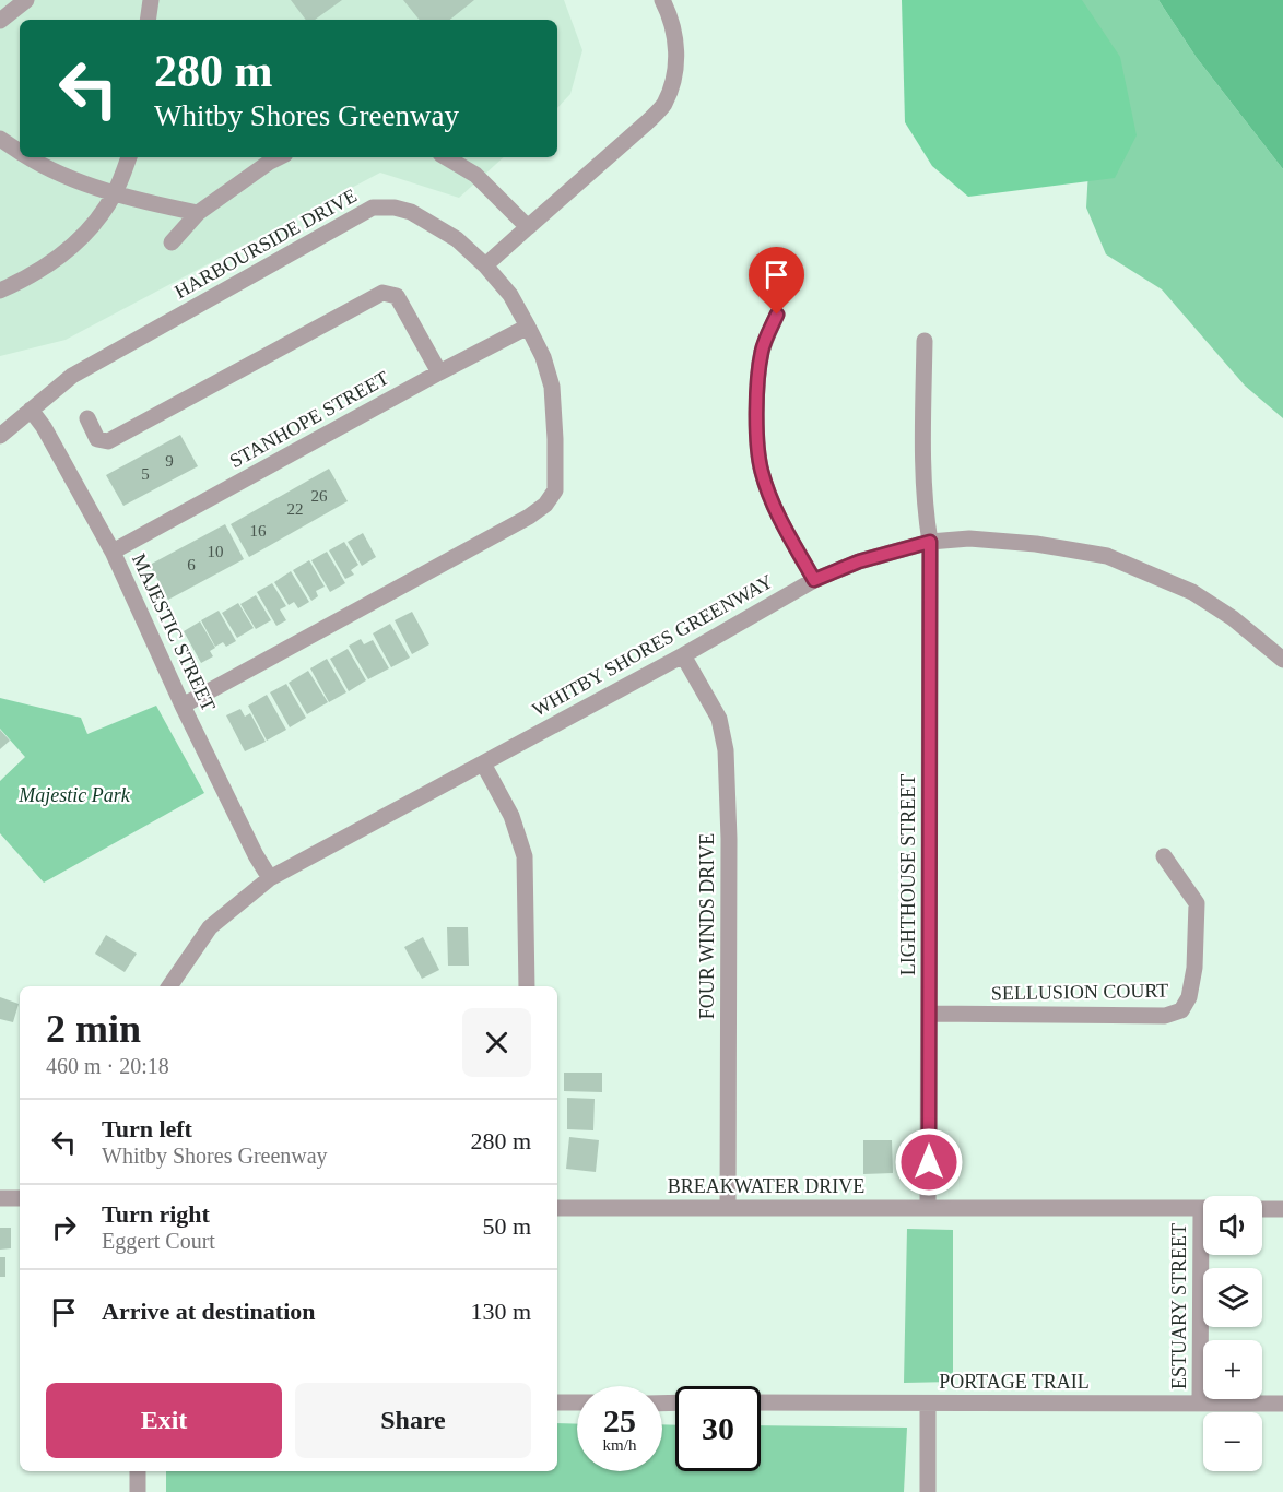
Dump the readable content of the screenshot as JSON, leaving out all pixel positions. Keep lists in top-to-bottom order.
{
  "streets": {
    "street": [
      "HARBOURSIDE DRIVE",
      "STANHOPE STREET",
      "MAJESTIC STREET",
      "WHITBY SHORES GREENWAY",
      "LIGHTHOUSE STREET",
      "FOUR WINDS DRIVE",
      "SELLUSION COURT",
      "BREAKWATER DRIVE",
      "ESTUARY STREET",
      "PORTAGE TRAIL"
    ]
  },
  "crossings": [
    ["HARBOURSIDE DRIVE", "STANHOPE STREET"],
    ["HARBOURSIDE DRIVE", "MAJESTIC STREET"],
    ["STANHOPE STREET", "MAJESTIC STREET"],
    ["MAJESTIC STREET", "WHITBY SHORES GREENWAY"],
    ["WHITBY SHORES GREENWAY", "LIGHTHOUSE STREET"],
    ["WHITBY SHORES GREENWAY", "FOUR WINDS DRIVE"],
    ["LIGHTHOUSE STREET", "SELLUSION COURT"],
    ["LIGHTHOUSE STREET", "BREAKWATER DRIVE"],
    ["FOUR WINDS DRIVE", "BREAKWATER DRIVE"],
    ["ESTUARY STREET", "PORTAGE TRAIL"]
  ],
  "parks": ["Majestic Park"],
  "house_numbers": [
    "9",
    "5",
    "26",
    "22",
    "16",
    "10",
    "6"
  ],
  "page": {
    "turn": ["280 m", "Whitby Shores Greenway"],
    "heading": ["2 min", "460 m · 20:18"],
    "list": [
      {
        "name": "Turn left",
        "note": "Whitby Shores Greenway",
        "value": "280 m"
      },
      {
        "name": "Turn right",
        "note": "Eggert Court",
        "value": "50 m"
      },
      {
        "name": "Arrive at destination",
        "value": "130 m"
      }
    ],
    "map_buttons": ["+", "−"],
    "buttons": ["Exit", "Share"],
    "speed": "25 km/h",
    "limit": "30"
  }
}
